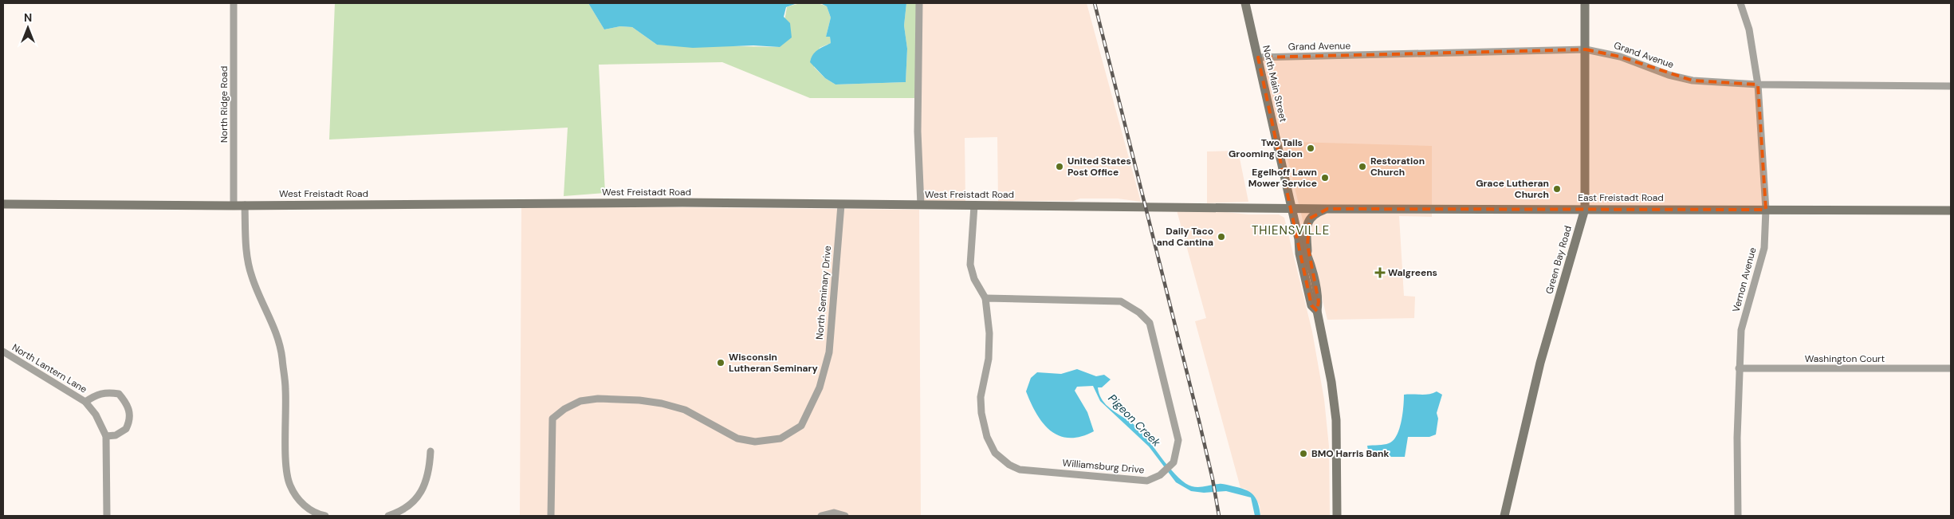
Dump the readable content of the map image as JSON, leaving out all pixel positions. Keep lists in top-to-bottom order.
{
  "streets": {
    "street": [
      "Grand Avenue",
      "North Main Street",
      "North Ridge Road",
      "West Freistadt Road",
      "East Freistadt Road",
      "Green Bay Road",
      "Vernon Avenue",
      "North Seminary Drive",
      "Washington Court",
      "North Lantern Lane",
      "Williamsburg Drive"
    ]
  },
  "crossings": [
    ["Grand Avenue", "North Main Street"],
    ["Grand Avenue", "Green Bay Road"],
    ["Grand Avenue", "Vernon Avenue"],
    ["North Main Street", "West Freistadt Road"],
    ["North Main Street", "East Freistadt Road"],
    ["North Ridge Road", "West Freistadt Road"],
    ["West Freistadt Road", "East Freistadt Road"],
    ["West Freistadt Road", "North Seminary Drive"],
    ["West Freistadt Road", "Williamsburg Drive"],
    ["East Freistadt Road", "Green Bay Road"],
    ["East Freistadt Road", "Vernon Avenue"],
    ["Vernon Avenue", "Washington Court"]
  ],
  "districts": ["THIENSVILLE"],
  "water": ["Pigeon Creek"],
  "places": {
    "other": [
      "Two Tails Grooming Salon",
      "United States Post Office",
      "Restoration Church",
      "Egelhoff Lawn Mower Service",
      "Grace Lutheran Church",
      "Daily Taco and Cantina",
      "Wisconsin Lutheran Seminary",
      "BMO Harris Bank"
    ],
    "health": ["Walgreens"]
  },
  "north": "top"
}
